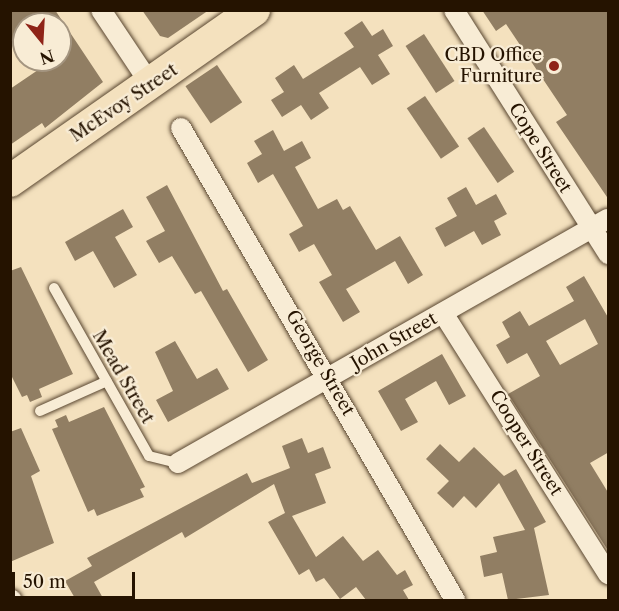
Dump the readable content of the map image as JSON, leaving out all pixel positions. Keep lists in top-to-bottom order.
{
  "streets": {
    "main road": ["McEvoy Street"],
    "street": [
      "Cope Street",
      "John Street",
      "George Street",
      "Cooper Street"
    ],
    "lane": ["Mead Street"]
  },
  "crossings": [
    ["Cope Street", "John Street"],
    ["John Street", "George Street"],
    ["John Street", "Mead Street"],
    ["John Street", "Cooper Street"]
  ],
  "places": ["CBD Office Furniture"],
  "scale_bar": "50 m",
  "north": "bottom"
}
